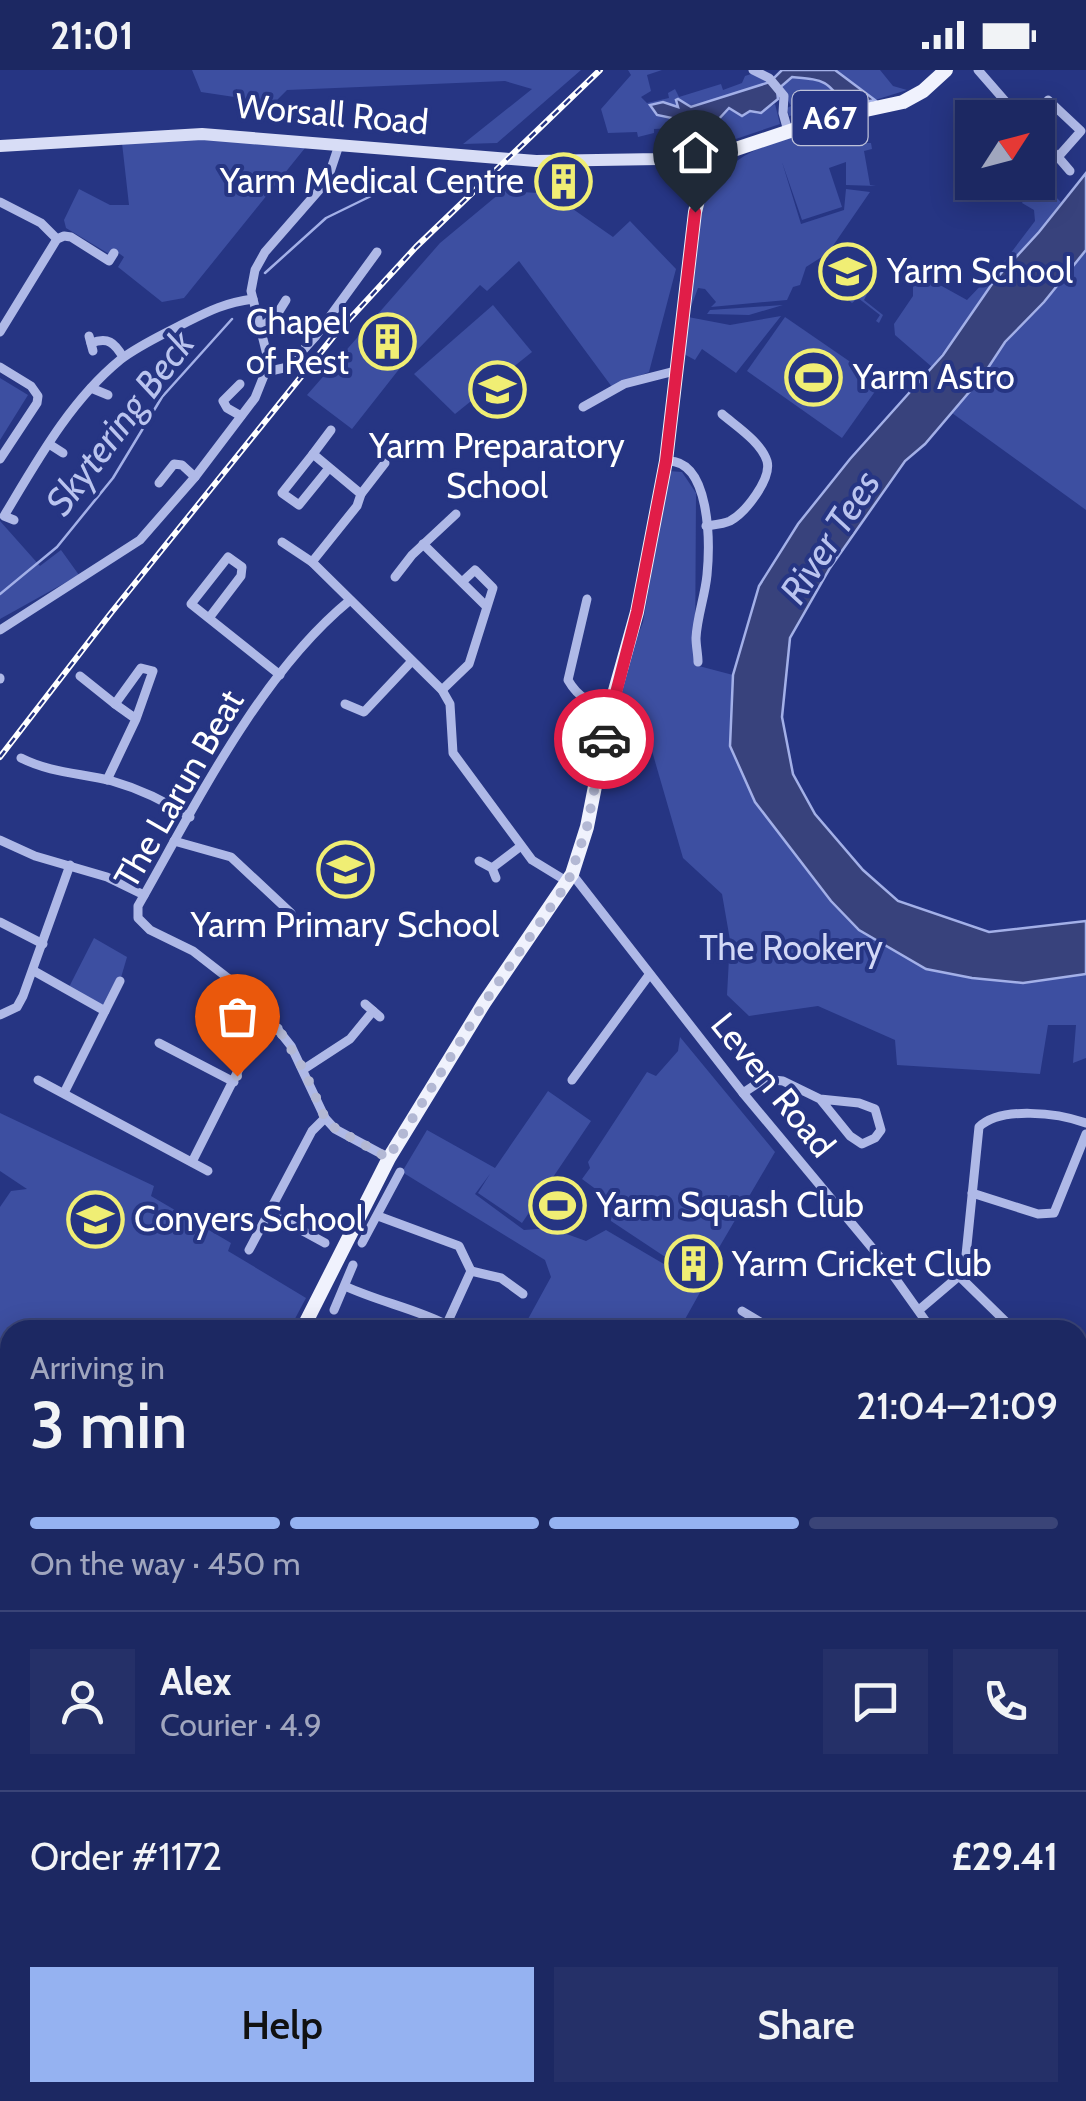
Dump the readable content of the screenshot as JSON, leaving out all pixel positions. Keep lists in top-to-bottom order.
{
  "streets": {
    "main road": ["Worsall Road", "A67"],
    "street": ["The Larun Beat", "Leven Road"]
  },
  "crossings": [
    ["Worsall Road", "A67"]
  ],
  "water": ["Skytering Beck", "River Tees"],
  "parks": ["The Rookery"],
  "places": {
    "building": ["Yarm Medical Centre", "Chapel of Rest", "Yarm Cricket Club"],
    "school or university": [
      "Yarm School",
      "Yarm Preparatory School",
      "Yarm Primary School",
      "Conyers School"
    ],
    "sports": ["Yarm Astro", "Yarm Squash Club"]
  },
  "north": "top right",
  "page": {
    "status": "21:01",
    "heading": ["3 min", "Arriving in", "21:04–21:09"],
    "panel": [
      "Alex",
      "Courier · 4.9",
      "Order #1172",
      "£29.41"
    ],
    "bar": "On the way · 450 m",
    "buttons": ["Help", "Share"]
  }
}
